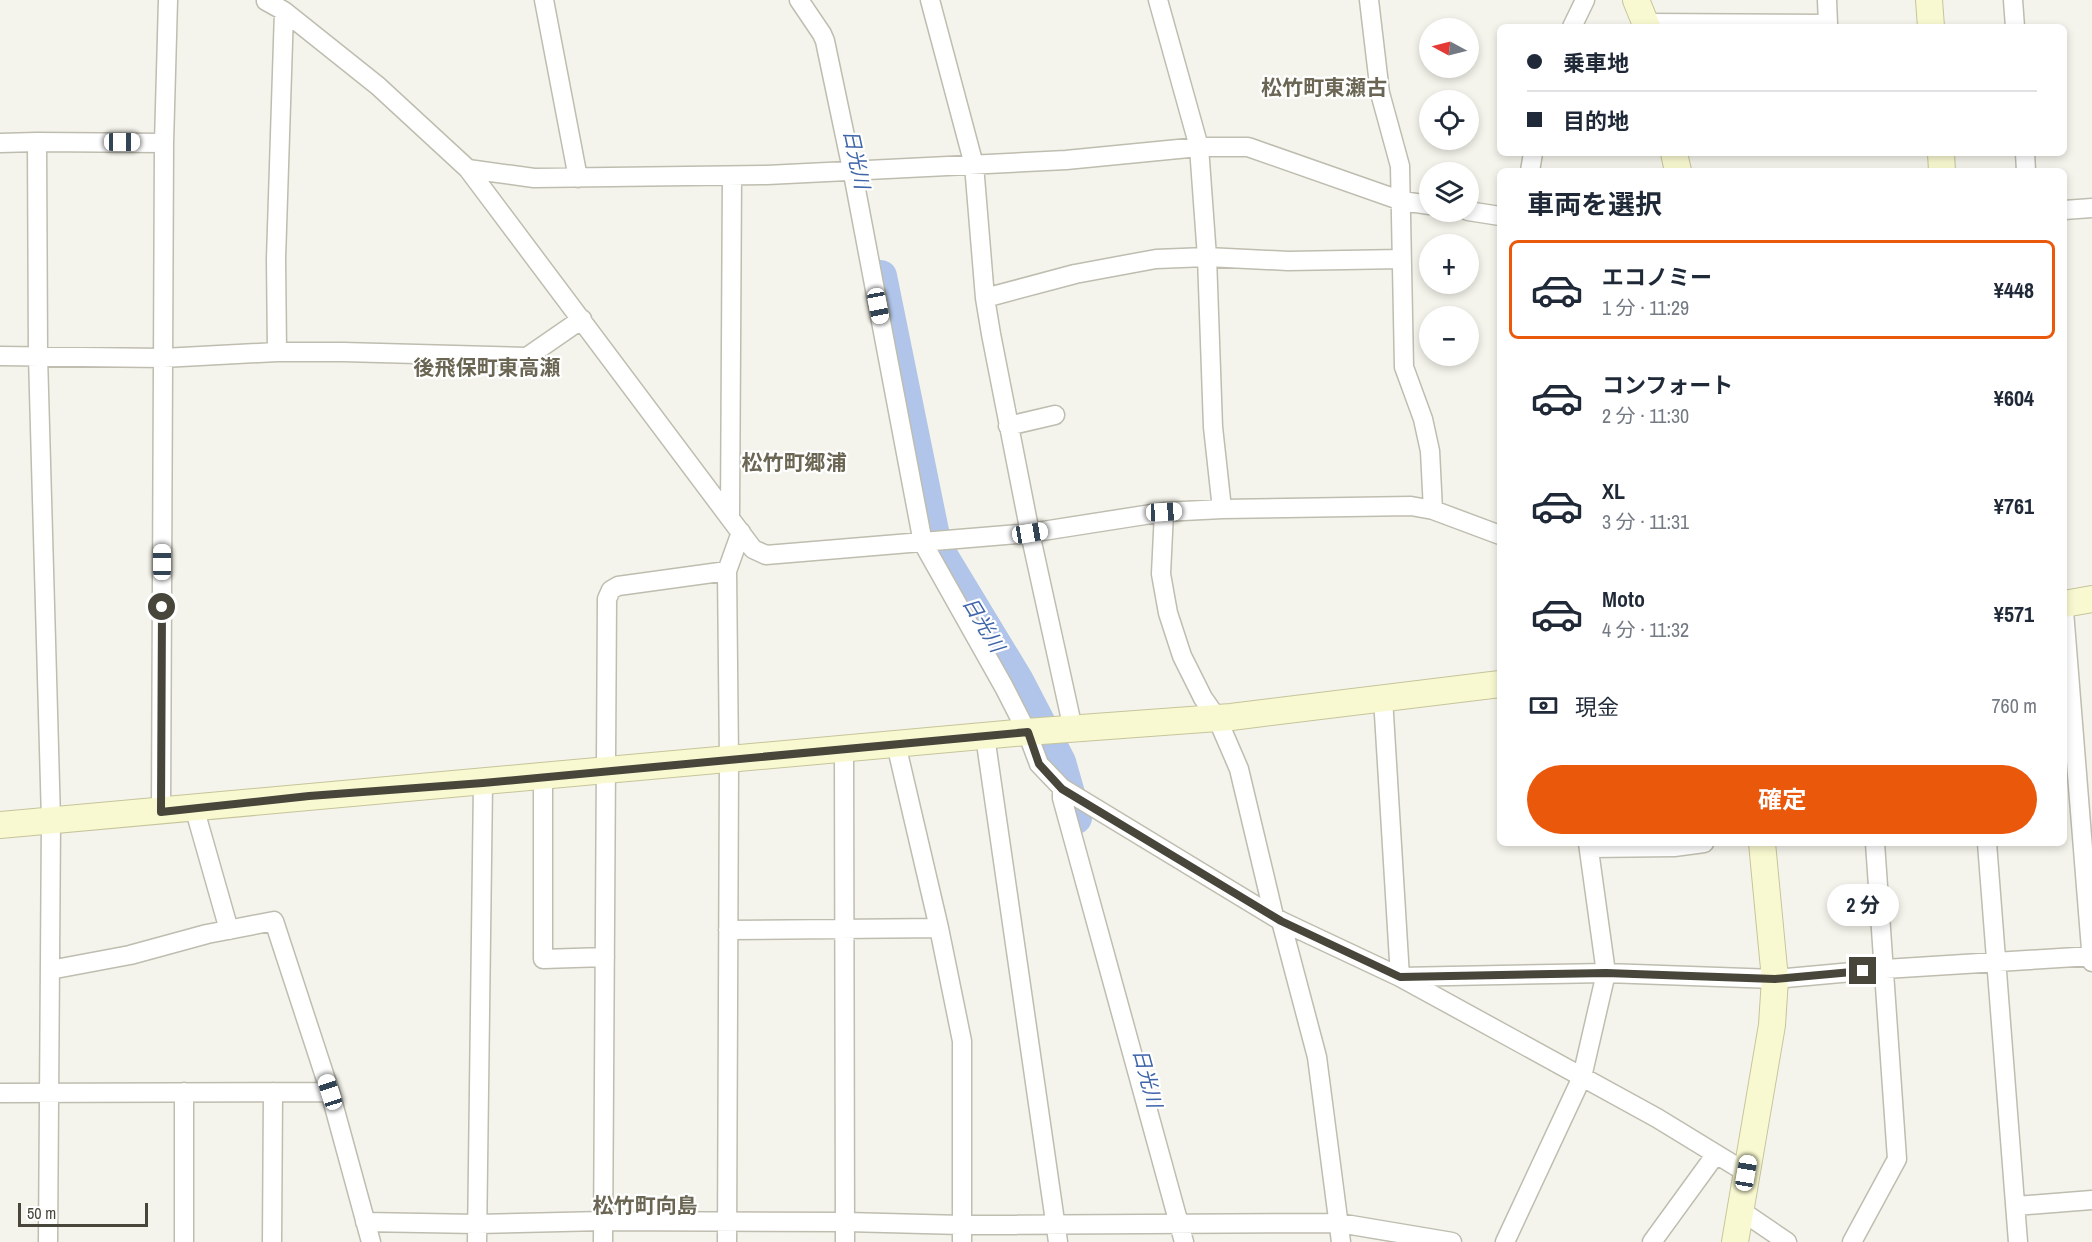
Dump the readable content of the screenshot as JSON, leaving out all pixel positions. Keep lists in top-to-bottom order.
{
  "districts": [
    "松竹町東瀬古",
    "後飛保町東高瀬",
    "松竹町郷浦",
    "松竹町向島"
  ],
  "water": ["日光川"],
  "scale_bar": "50 m",
  "north": "left",
  "page": {
    "map_buttons": ["+", "−"],
    "banner": ["乗車地", "目的地"],
    "heading": "車両を選択",
    "list": [
      {
        "name": "エコノミー",
        "note": "1 分 · 11:29",
        "value": "¥448"
      },
      {
        "name": "コンフォート",
        "note": "2 分 · 11:30",
        "value": "¥604"
      },
      {
        "name": "XL",
        "note": "3 分 · 11:31",
        "value": "¥761"
      },
      {
        "name": "Moto",
        "note": "4 分 · 11:32",
        "value": "¥571"
      }
    ],
    "pay": ["現金", "760 m"],
    "buttons": "確定",
    "bubble": "2 分",
    "scale": "50 m"
  }
}
